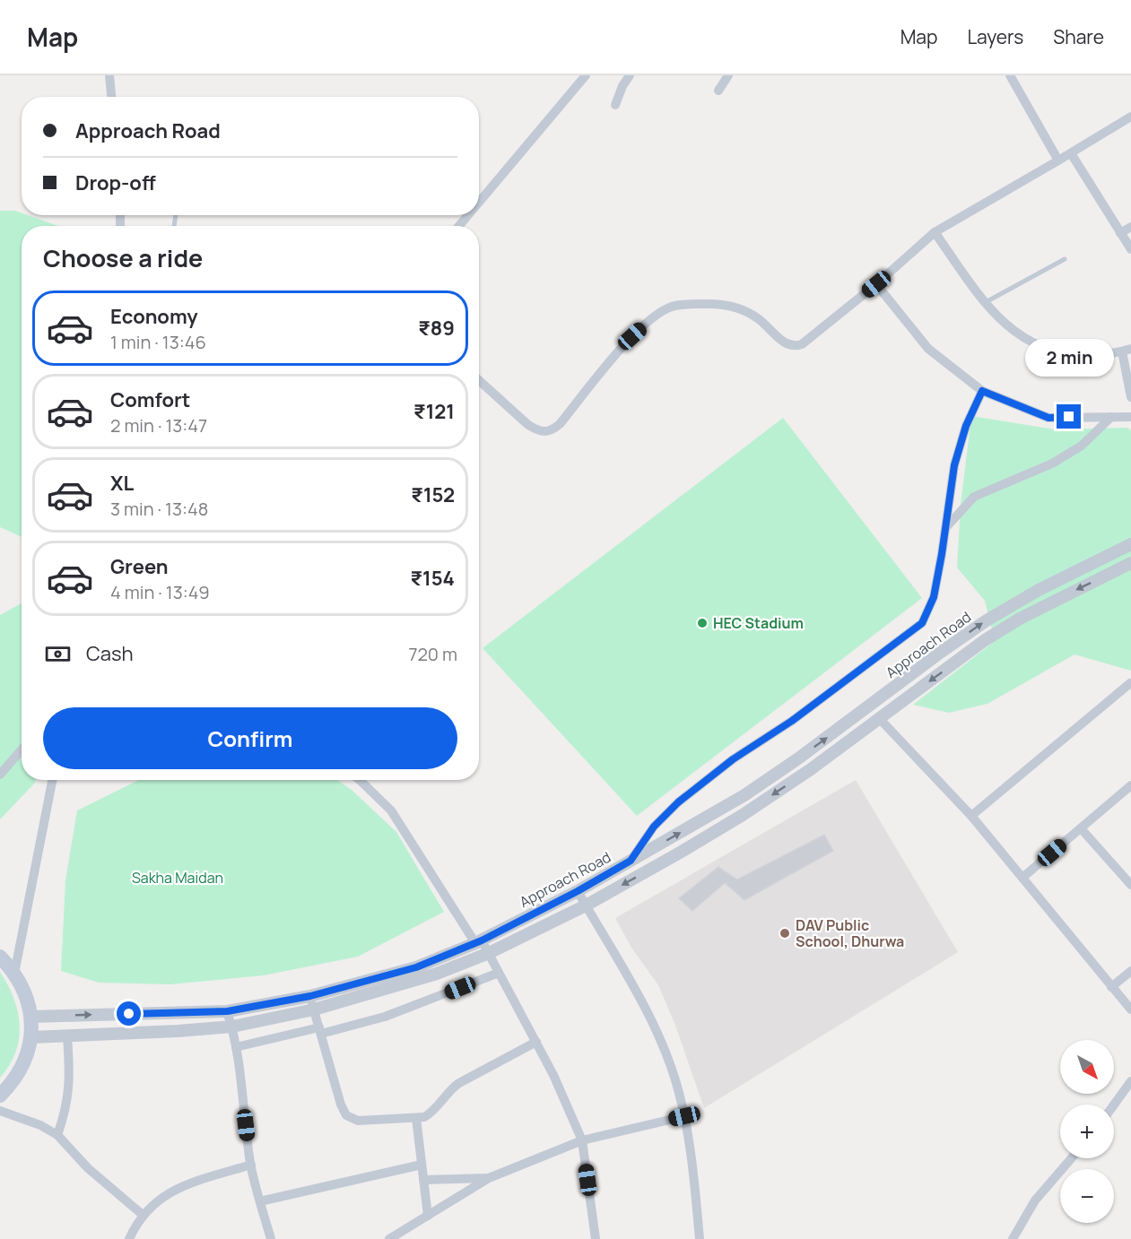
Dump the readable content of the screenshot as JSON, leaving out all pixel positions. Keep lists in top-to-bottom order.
{
  "streets": {
    "street": ["Approach Road"]
  },
  "parks": ["Sakha Maidan"],
  "places": ["HEC Stadium", "DAV Public School, Dhurwa"],
  "north": "bottom right",
  "page": {
    "header": "Map",
    "nav": ["Map", "Layers", "Share"],
    "banner": ["Approach Road", "Drop-off"],
    "heading": "Choose a ride",
    "list": [
      {
        "name": "Economy",
        "note": "1 min · 13:46",
        "value": "₹89"
      },
      {
        "name": "Comfort",
        "note": "2 min · 13:47",
        "value": "₹121"
      },
      {
        "name": "XL",
        "note": "3 min · 13:48",
        "value": "₹152"
      },
      {
        "name": "Green",
        "note": "4 min · 13:49",
        "value": "₹154"
      }
    ],
    "bubble": "2 min",
    "pay": ["Cash", "720 m"],
    "buttons": "Confirm",
    "map_buttons": ["+", "−"]
  }
}
